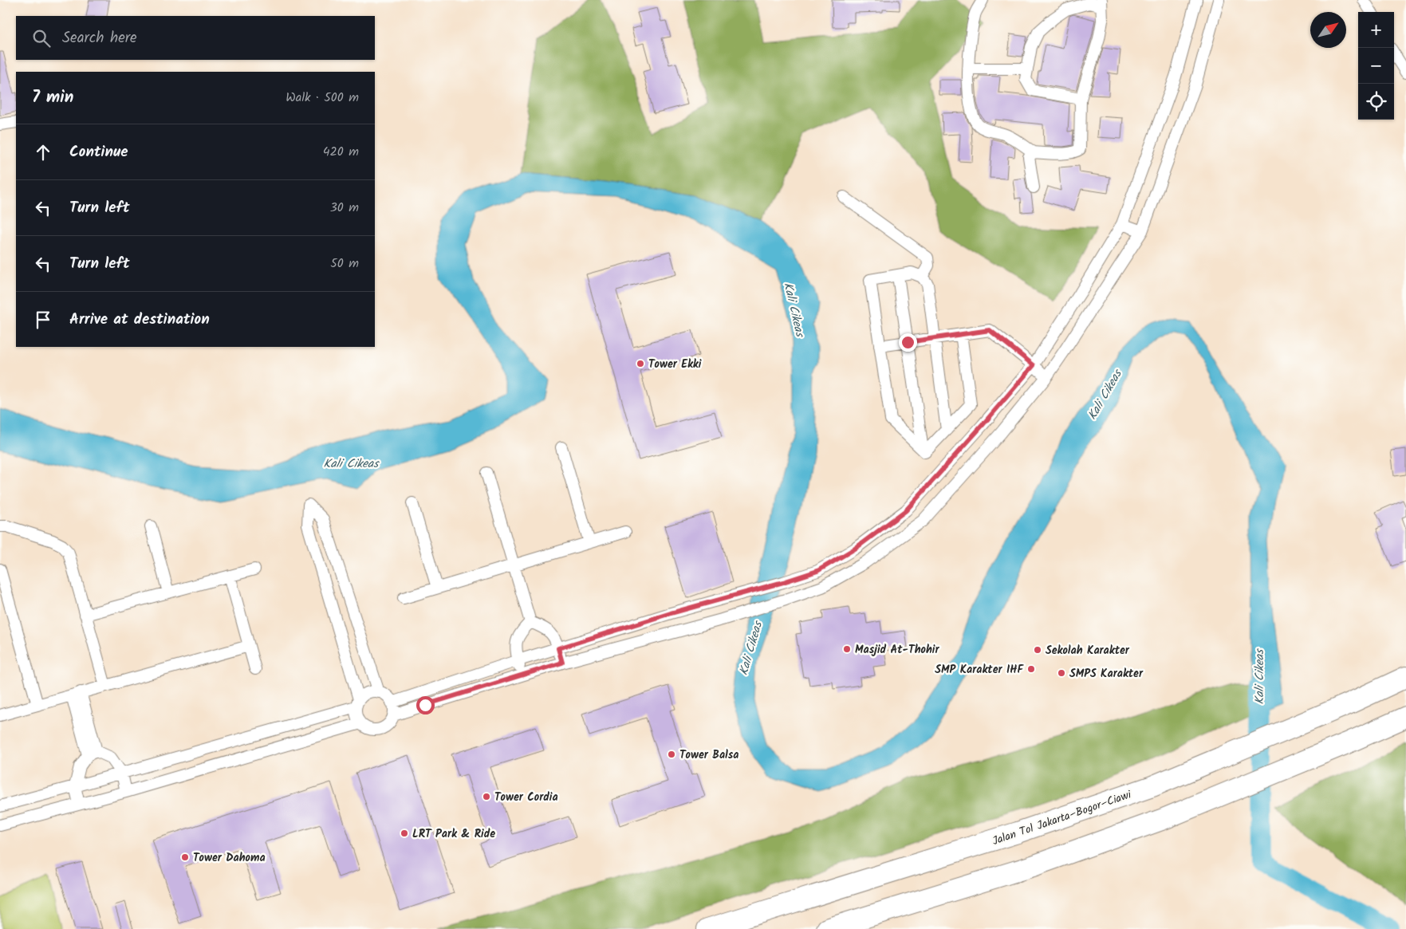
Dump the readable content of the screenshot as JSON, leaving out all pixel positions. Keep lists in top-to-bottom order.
{
  "streets": {
    "highway": ["Jalan Tol Jakarta–Bogor–Ciawi"]
  },
  "water": ["Kali Cikeas"],
  "places": [
    "Tower Ekki",
    "Masjid At-Thohir",
    "Sekolah Karakter",
    "SMP Karakter IHF",
    "SMPS Karakter",
    "Tower Balsa",
    "Tower Cordia",
    "LRT Park & Ride",
    "Tower Dahoma"
  ],
  "north": "top right",
  "page": {
    "map_buttons": ["+", "−"],
    "search": "Search here",
    "heading": ["7 min", "Walk · 500 m"],
    "list": [
      ["Continue", "420 m"],
      ["Turn left", "30 m"],
      ["Turn left", "50 m"],
      "Arrive at destination"
    ]
  }
}
